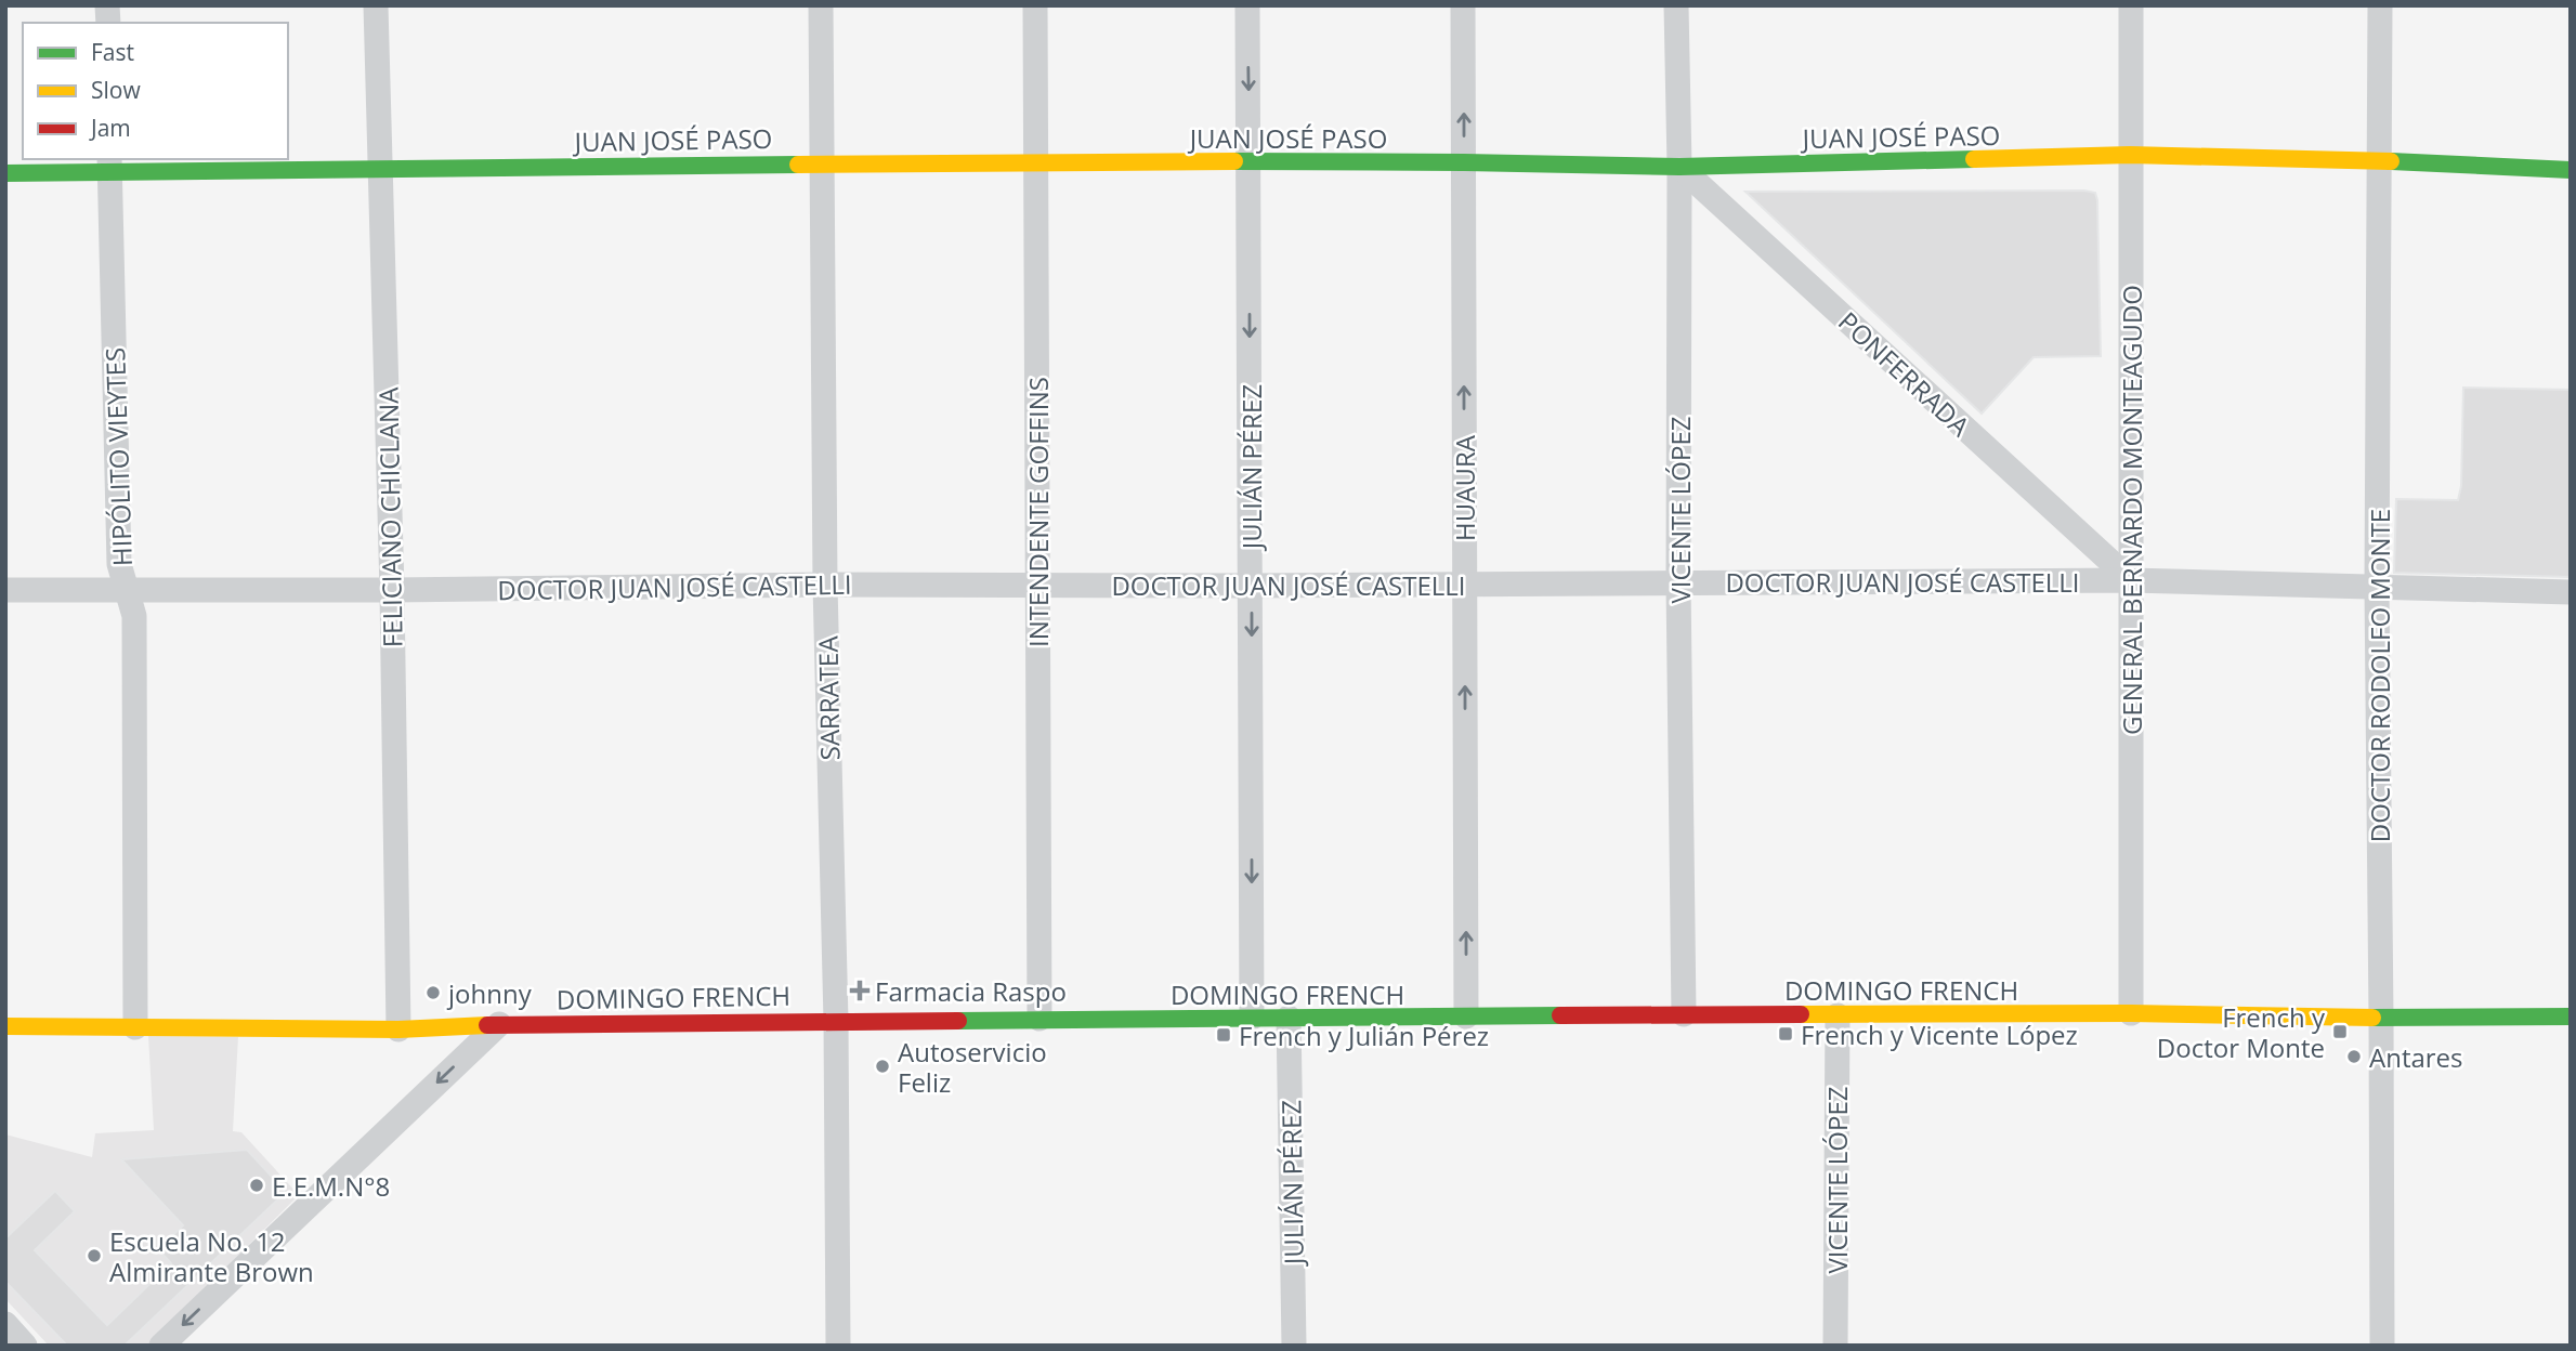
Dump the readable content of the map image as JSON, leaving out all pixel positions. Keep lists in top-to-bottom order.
{
  "streets": {
    "street": [
      "JUAN JOSÉ PASO",
      "PONFERRADA",
      "HIPÓLITO VIEYTES",
      "JULIÁN PÉREZ",
      "HUAURA",
      "VICENTE LÓPEZ",
      "GENERAL BERNARDO MONTEAGUDO",
      "INTENDENTE GOFFINS",
      "FELICIANO CHICLANA",
      "DOCTOR JUAN JOSÉ CASTELLI",
      "DOCTOR RODOLFO MONTE",
      "SARRATEA",
      "DOMINGO FRENCH"
    ]
  },
  "crossings": [
    ["JUAN JOSÉ PASO", "PONFERRADA"],
    ["JUAN JOSÉ PASO", "HIPÓLITO VIEYTES"],
    ["JUAN JOSÉ PASO", "JULIÁN PÉREZ"],
    ["JUAN JOSÉ PASO", "HUAURA"],
    ["JUAN JOSÉ PASO", "VICENTE LÓPEZ"],
    ["JUAN JOSÉ PASO", "GENERAL BERNARDO MONTEAGUDO"],
    ["JUAN JOSÉ PASO", "INTENDENTE GOFFINS"],
    ["JUAN JOSÉ PASO", "FELICIANO CHICLANA"],
    ["JUAN JOSÉ PASO", "DOCTOR RODOLFO MONTE"],
    ["JUAN JOSÉ PASO", "SARRATEA"],
    ["PONFERRADA", "VICENTE LÓPEZ"],
    ["PONFERRADA", "GENERAL BERNARDO MONTEAGUDO"],
    ["PONFERRADA", "DOCTOR JUAN JOSÉ CASTELLI"],
    ["HIPÓLITO VIEYTES", "DOCTOR JUAN JOSÉ CASTELLI"],
    ["HIPÓLITO VIEYTES", "DOMINGO FRENCH"],
    ["JULIÁN PÉREZ", "DOCTOR JUAN JOSÉ CASTELLI"],
    ["JULIÁN PÉREZ", "DOMINGO FRENCH"],
    ["HUAURA", "DOCTOR JUAN JOSÉ CASTELLI"],
    ["HUAURA", "DOMINGO FRENCH"],
    ["VICENTE LÓPEZ", "DOCTOR JUAN JOSÉ CASTELLI"],
    ["VICENTE LÓPEZ", "DOMINGO FRENCH"],
    ["GENERAL BERNARDO MONTEAGUDO", "DOCTOR JUAN JOSÉ CASTELLI"],
    ["GENERAL BERNARDO MONTEAGUDO", "DOMINGO FRENCH"],
    ["INTENDENTE GOFFINS", "DOCTOR JUAN JOSÉ CASTELLI"],
    ["INTENDENTE GOFFINS", "DOMINGO FRENCH"],
    ["FELICIANO CHICLANA", "DOCTOR JUAN JOSÉ CASTELLI"],
    ["FELICIANO CHICLANA", "DOMINGO FRENCH"],
    ["DOCTOR JUAN JOSÉ CASTELLI", "DOCTOR RODOLFO MONTE"],
    ["DOCTOR JUAN JOSÉ CASTELLI", "SARRATEA"],
    ["DOCTOR RODOLFO MONTE", "DOMINGO FRENCH"],
    ["SARRATEA", "DOMINGO FRENCH"]
  ],
  "one_way": ["JULIÁN PÉREZ", "HUAURA"],
  "places": {
    "health": ["Farmacia Raspo"],
    "other": [
      "johnny",
      "Antares",
      "Autoservicio Feliz",
      "E.E.M.N°8",
      "Escuela No. 12 Almirante Brown"
    ],
    "transit": ["French y Doctor Monte", "French y Vicente López", "French y Julián Pérez"]
  },
  "legend": ["Fast", "Slow", "Jam"]
}
